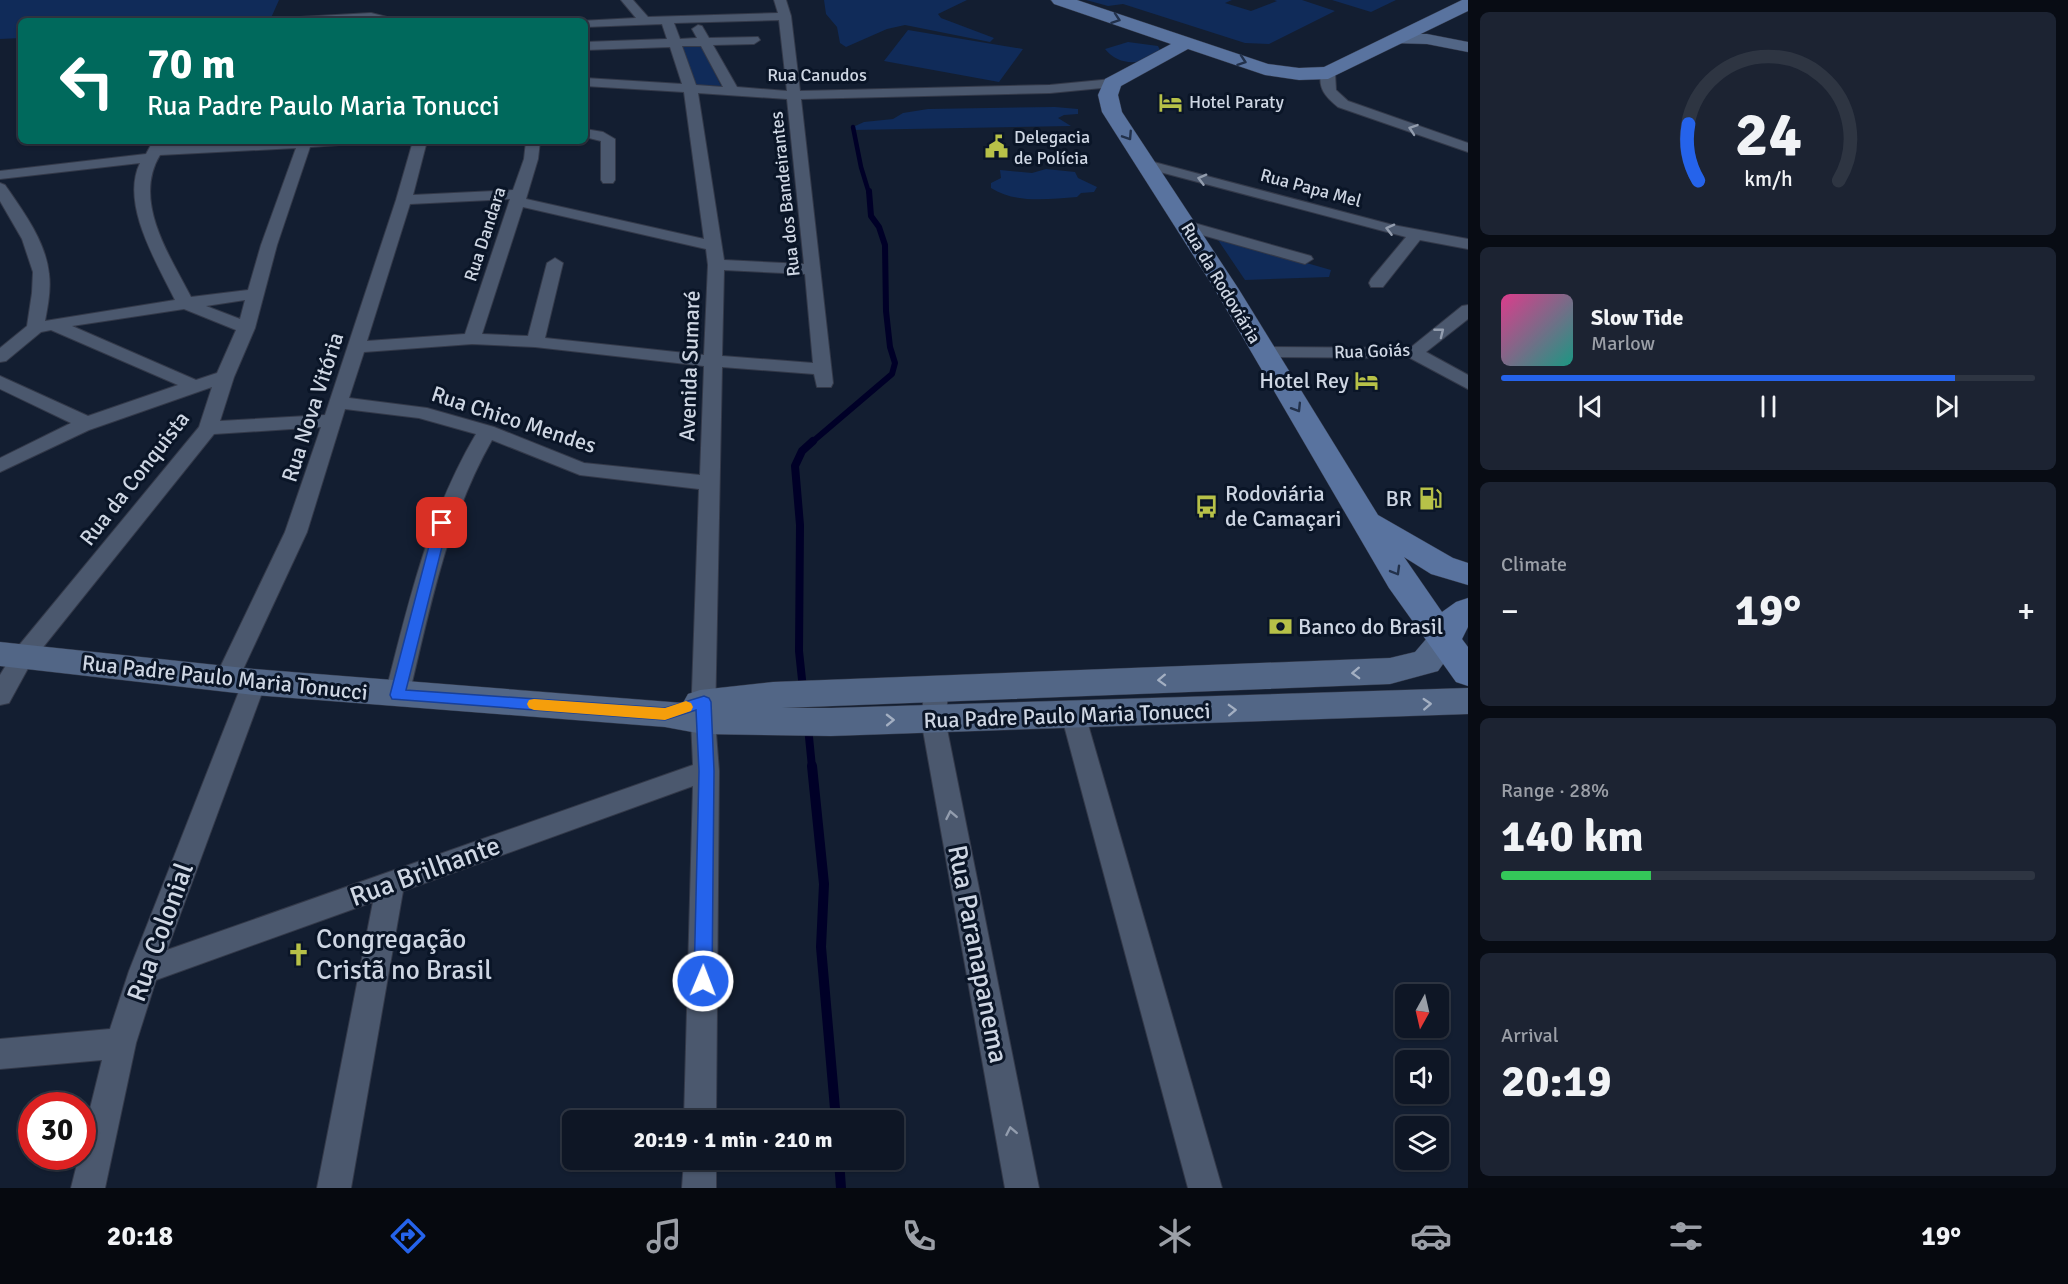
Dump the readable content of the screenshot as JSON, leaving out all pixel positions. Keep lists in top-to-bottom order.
{
  "streets": {
    "main road": ["Rua da Rodoviária"],
    "street": [
      "Rua Canudos",
      "Rua Papa Mel",
      "Rua dos Bandeirantes",
      "Rua Dandara",
      "Rua Goiás",
      "Avenida Sumaré",
      "Rua Nova Vitória",
      "Rua Chico Mendes",
      "Rua da Conquista",
      "Rua Padre Paulo Maria Tonucci",
      "Rua Brilhante",
      "Rua Colonial",
      "Rua Paranapanema"
    ]
  },
  "crossings": [
    ["Rua Canudos", "Rua dos Bandeirantes"],
    ["Rua Canudos", "Rua da Rodoviária"],
    ["Rua Canudos", "Avenida Sumaré"],
    ["Rua Papa Mel", "Rua da Rodoviária"],
    ["Rua dos Bandeirantes", "Avenida Sumaré"],
    ["Rua da Rodoviária", "Rua Goiás"],
    ["Rua da Rodoviária", "Rua Padre Paulo Maria Tonucci"],
    ["Avenida Sumaré", "Rua Chico Mendes"],
    ["Avenida Sumaré", "Rua Padre Paulo Maria Tonucci"],
    ["Avenida Sumaré", "Rua Brilhante"],
    ["Rua Nova Vitória", "Rua Chico Mendes"],
    ["Rua Nova Vitória", "Rua Padre Paulo Maria Tonucci"],
    ["Rua Nova Vitória", "Rua Colonial"],
    ["Rua Chico Mendes", "Rua da Conquista"],
    ["Rua da Conquista", "Rua Padre Paulo Maria Tonucci"],
    ["Rua Padre Paulo Maria Tonucci", "Rua Colonial"],
    ["Rua Padre Paulo Maria Tonucci", "Rua Paranapanema"],
    ["Rua Brilhante", "Rua Colonial"]
  ],
  "one_way": ["Rua da Rodoviária"],
  "places": {
    "hotel": ["Hotel Paraty", "Hotel Rey"],
    "public building": ["Delegacia de Polícia"],
    "fuel station": ["BR"],
    "bus stop": ["Rodoviária de Camaçari"],
    "bank": ["Banco do Brasil"],
    "church": ["Congregação Cristã no Brasil"]
  },
  "north": "bottom",
  "page": {
    "turn": ["70 m", "Rua Padre Paulo Maria Tonucci"],
    "song": ["Slow Tide", "Marlow"],
    "tile": [
      "Climate",
      ["Range · 28%", "140 km"],
      ["Arrival", "20:19"]
    ],
    "heat": ["−", "19°", "+"],
    "limit": "30",
    "trip": "20:19 · 1 min · 210 m",
    "tabs": ["20:18", "19°"],
    "gauge": ["24", "km/h"]
  }
}
